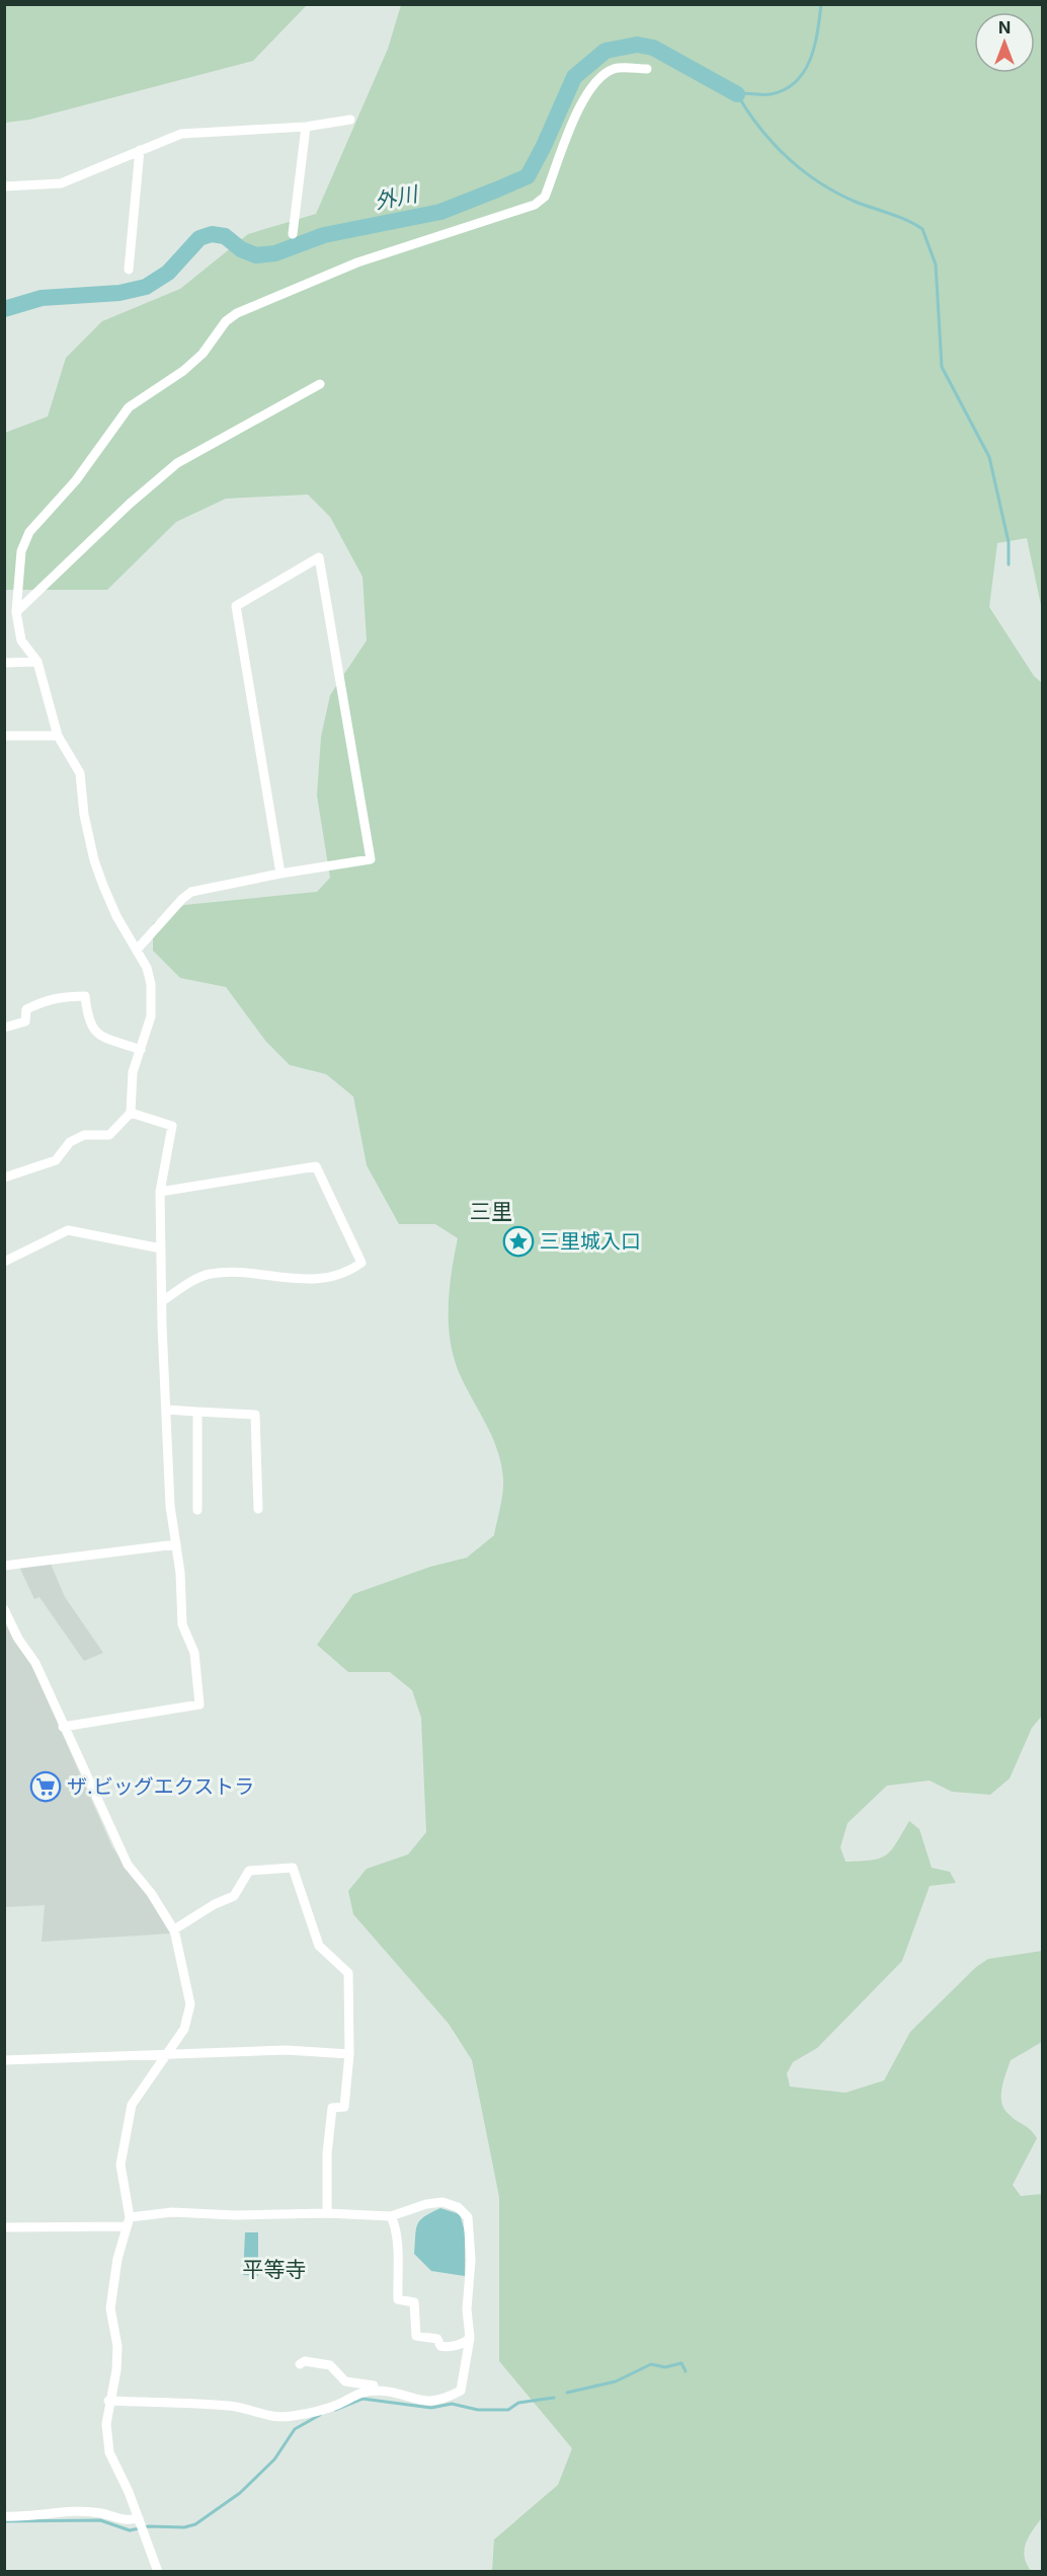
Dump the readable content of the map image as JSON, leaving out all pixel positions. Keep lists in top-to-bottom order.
{
  "districts": ["三里", "平等寺"],
  "water": ["外川"],
  "places": {
    "place": ["三里城入口"],
    "supermarket": ["ザ.ビッグエクストラ"]
  },
  "north": "top"
}
